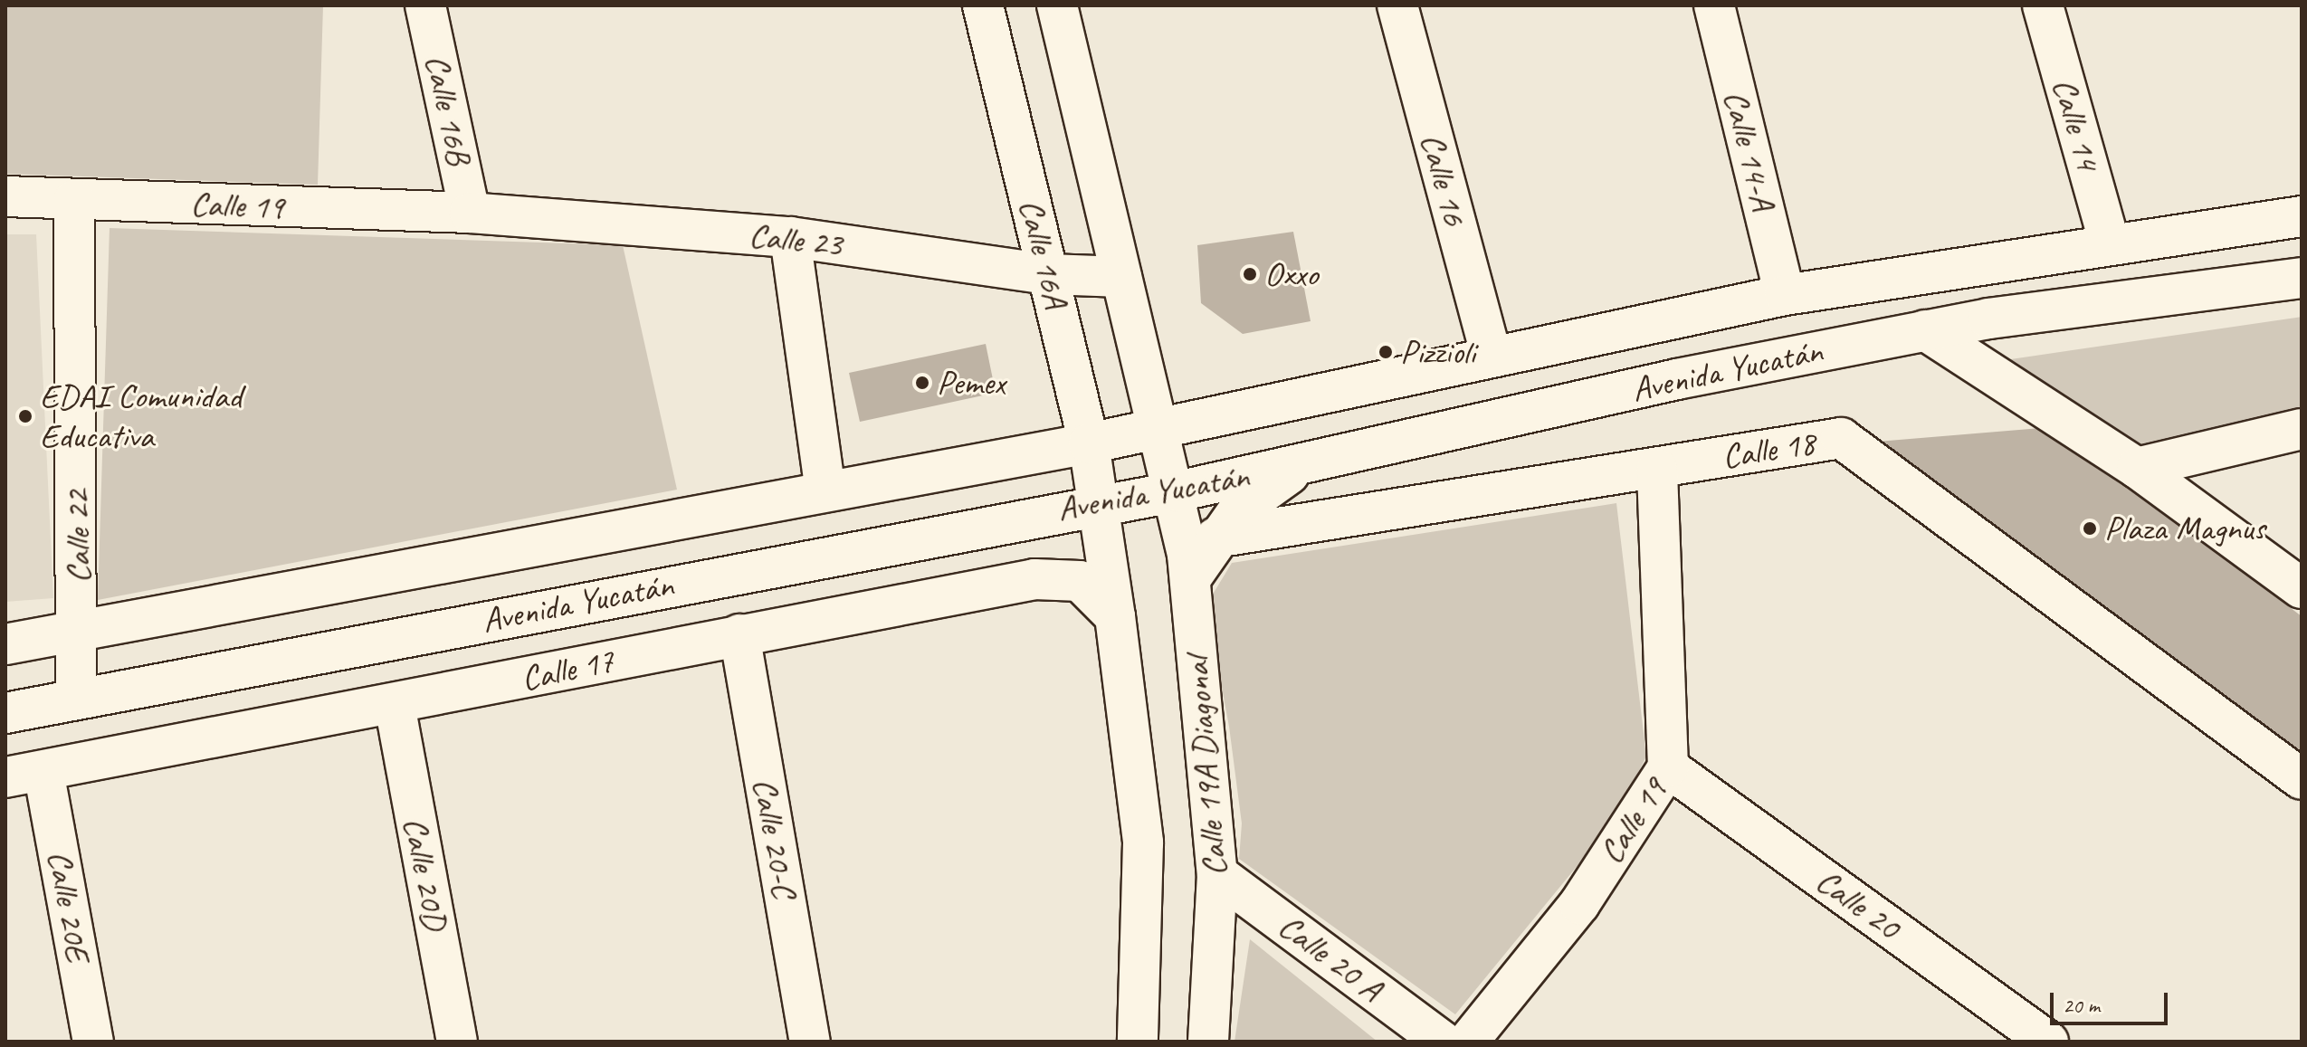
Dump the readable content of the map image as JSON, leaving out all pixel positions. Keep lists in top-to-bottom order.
{
  "streets": {
    "street": [
      "Calle 16B",
      "Calle 14",
      "Calle 14-A",
      "Calle 16",
      "Calle 19",
      "Calle 23",
      "Calle 16A",
      "Avenida Yucatán",
      "Calle 18",
      "Calle 22",
      "Calle 17",
      "Calle 19A Diagonal",
      "Calle 20-C",
      "Calle 20D",
      "Calle 20",
      "Calle 20E",
      "Calle 20 A"
    ]
  },
  "crossings": [
    ["Calle 16B", "Calle 19"],
    ["Calle 16B", "Calle 23"],
    ["Calle 14", "Avenida Yucatán"],
    ["Calle 14-A", "Avenida Yucatán"],
    ["Calle 16", "Avenida Yucatán"],
    ["Calle 19", "Calle 23"],
    ["Calle 19", "Calle 18"],
    ["Calle 19", "Calle 22"],
    ["Calle 19", "Calle 20"],
    ["Calle 23", "Calle 16A"],
    ["Calle 16A", "Avenida Yucatán"],
    ["Calle 16A", "Calle 19A Diagonal"],
    ["Avenida Yucatán", "Calle 22"],
    ["Avenida Yucatán", "Calle 19A Diagonal"],
    ["Calle 17", "Calle 19A Diagonal"],
    ["Calle 17", "Calle 20-C"],
    ["Calle 17", "Calle 20D"],
    ["Calle 17", "Calle 20E"],
    ["Calle 19A Diagonal", "Calle 20 A"]
  ],
  "places": [
    "Oxxo",
    "Pizzioli",
    "Pemex",
    "EDAI Comunidad Educativa",
    "Plaza Magnus"
  ],
  "scale_bar": "20 m"
}
